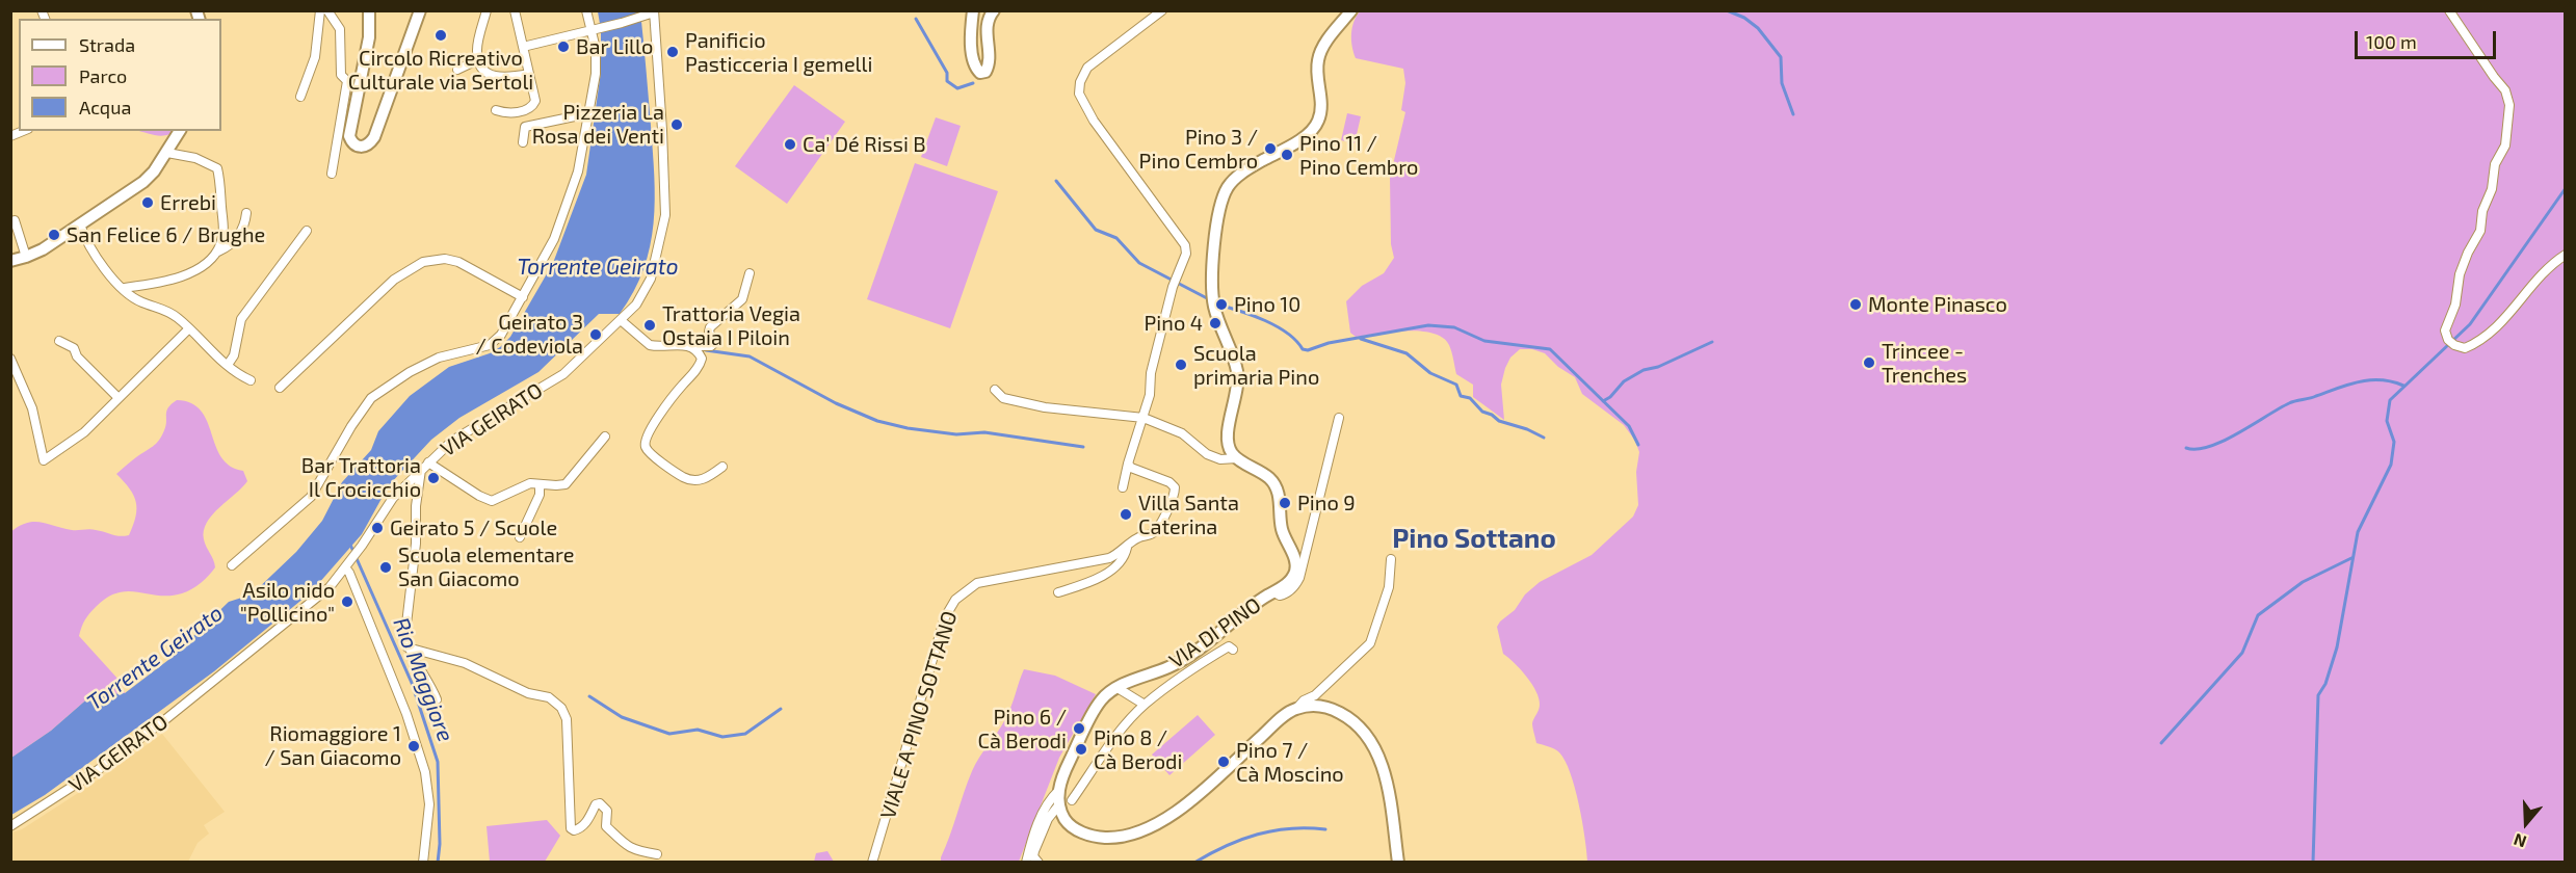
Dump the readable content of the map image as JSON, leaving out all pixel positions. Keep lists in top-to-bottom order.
{
  "streets": {
    "street": ["VIA GEIRATO", "VIA DI PINO", "VIALE A PINO SOTTANO"]
  },
  "districts": ["Pino Sottano"],
  "water": ["Torrente Geirato", "Rio Maggiore"],
  "places": [
    "Circolo Ricreativo Culturale via Sertoli",
    "Bar Lillo",
    "Panificio Pasticceria I gemelli",
    "Pizzeria La Rosa dei Venti",
    "Ca' Dé Rissi B",
    "Pino 3 / Pino Cembro",
    "Pino 11 / Pino Cembro",
    "Errebi",
    "San Felice 6 / Brughe",
    "Pino 10",
    "Monte Pinasco",
    "Pino 4",
    "Trattoria Vegia Ostaia I Piloin",
    "Geirato 3 / Codeviola",
    "Trincee - Trenches",
    "Scuola primaria Pino",
    "Bar Trattoria Il Crocicchio",
    "Pino 9",
    "Villa Santa Caterina",
    "Geirato 5 / Scuole",
    "Scuola elementare San Giacomo",
    "Asilo nido \"Pollicino\"",
    "Pino 6 / Cà Berodi",
    "Riomaggiore 1 / San Giacomo",
    "Pino 8 / Cà Berodi",
    "Pino 7 / Cà Moscino"
  ],
  "legend": ["Strada", "Parco", "Acqua"],
  "scale_bar": "100 m",
  "north": "bottom"
}
